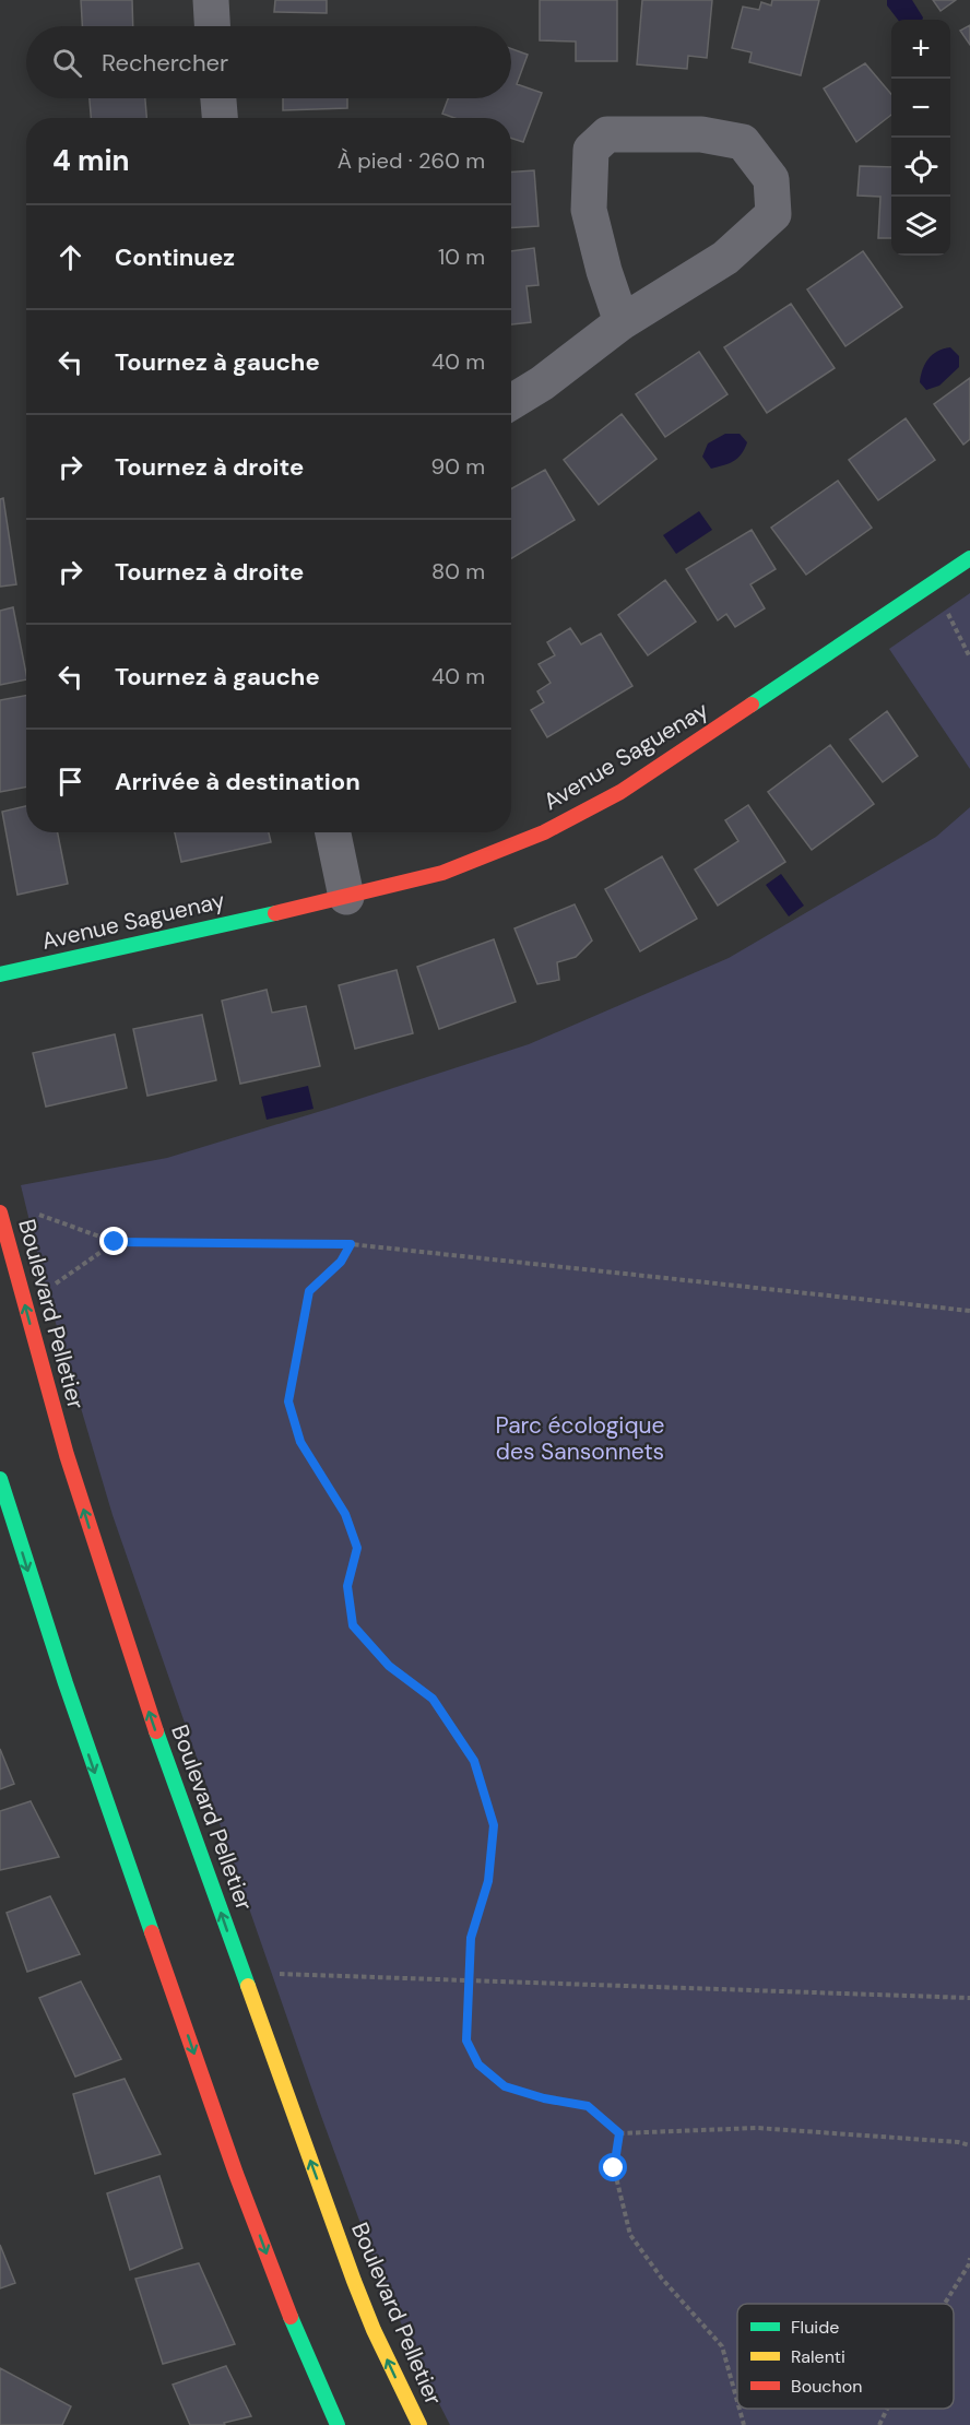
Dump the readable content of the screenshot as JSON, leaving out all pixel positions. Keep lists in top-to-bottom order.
{
  "streets": {
    "street": ["Avenue Saguenay", "Boulevard Pelletier"]
  },
  "parks": ["Parc écologique des Sansonnets"],
  "legend": ["Fluide", "Ralenti", "Bouchon"],
  "page": {
    "map_buttons": ["+", "−"],
    "search": "Rechercher",
    "heading": ["4 min", "À pied · 260 m"],
    "list": [
      ["Continuez", "10 m"],
      ["Tournez à gauche", "40 m"],
      ["Tournez à droite", "90 m"],
      ["Tournez à droite", "80 m"],
      ["Tournez à gauche", "40 m"],
      "Arrivée à destination"
    ]
  }
}
